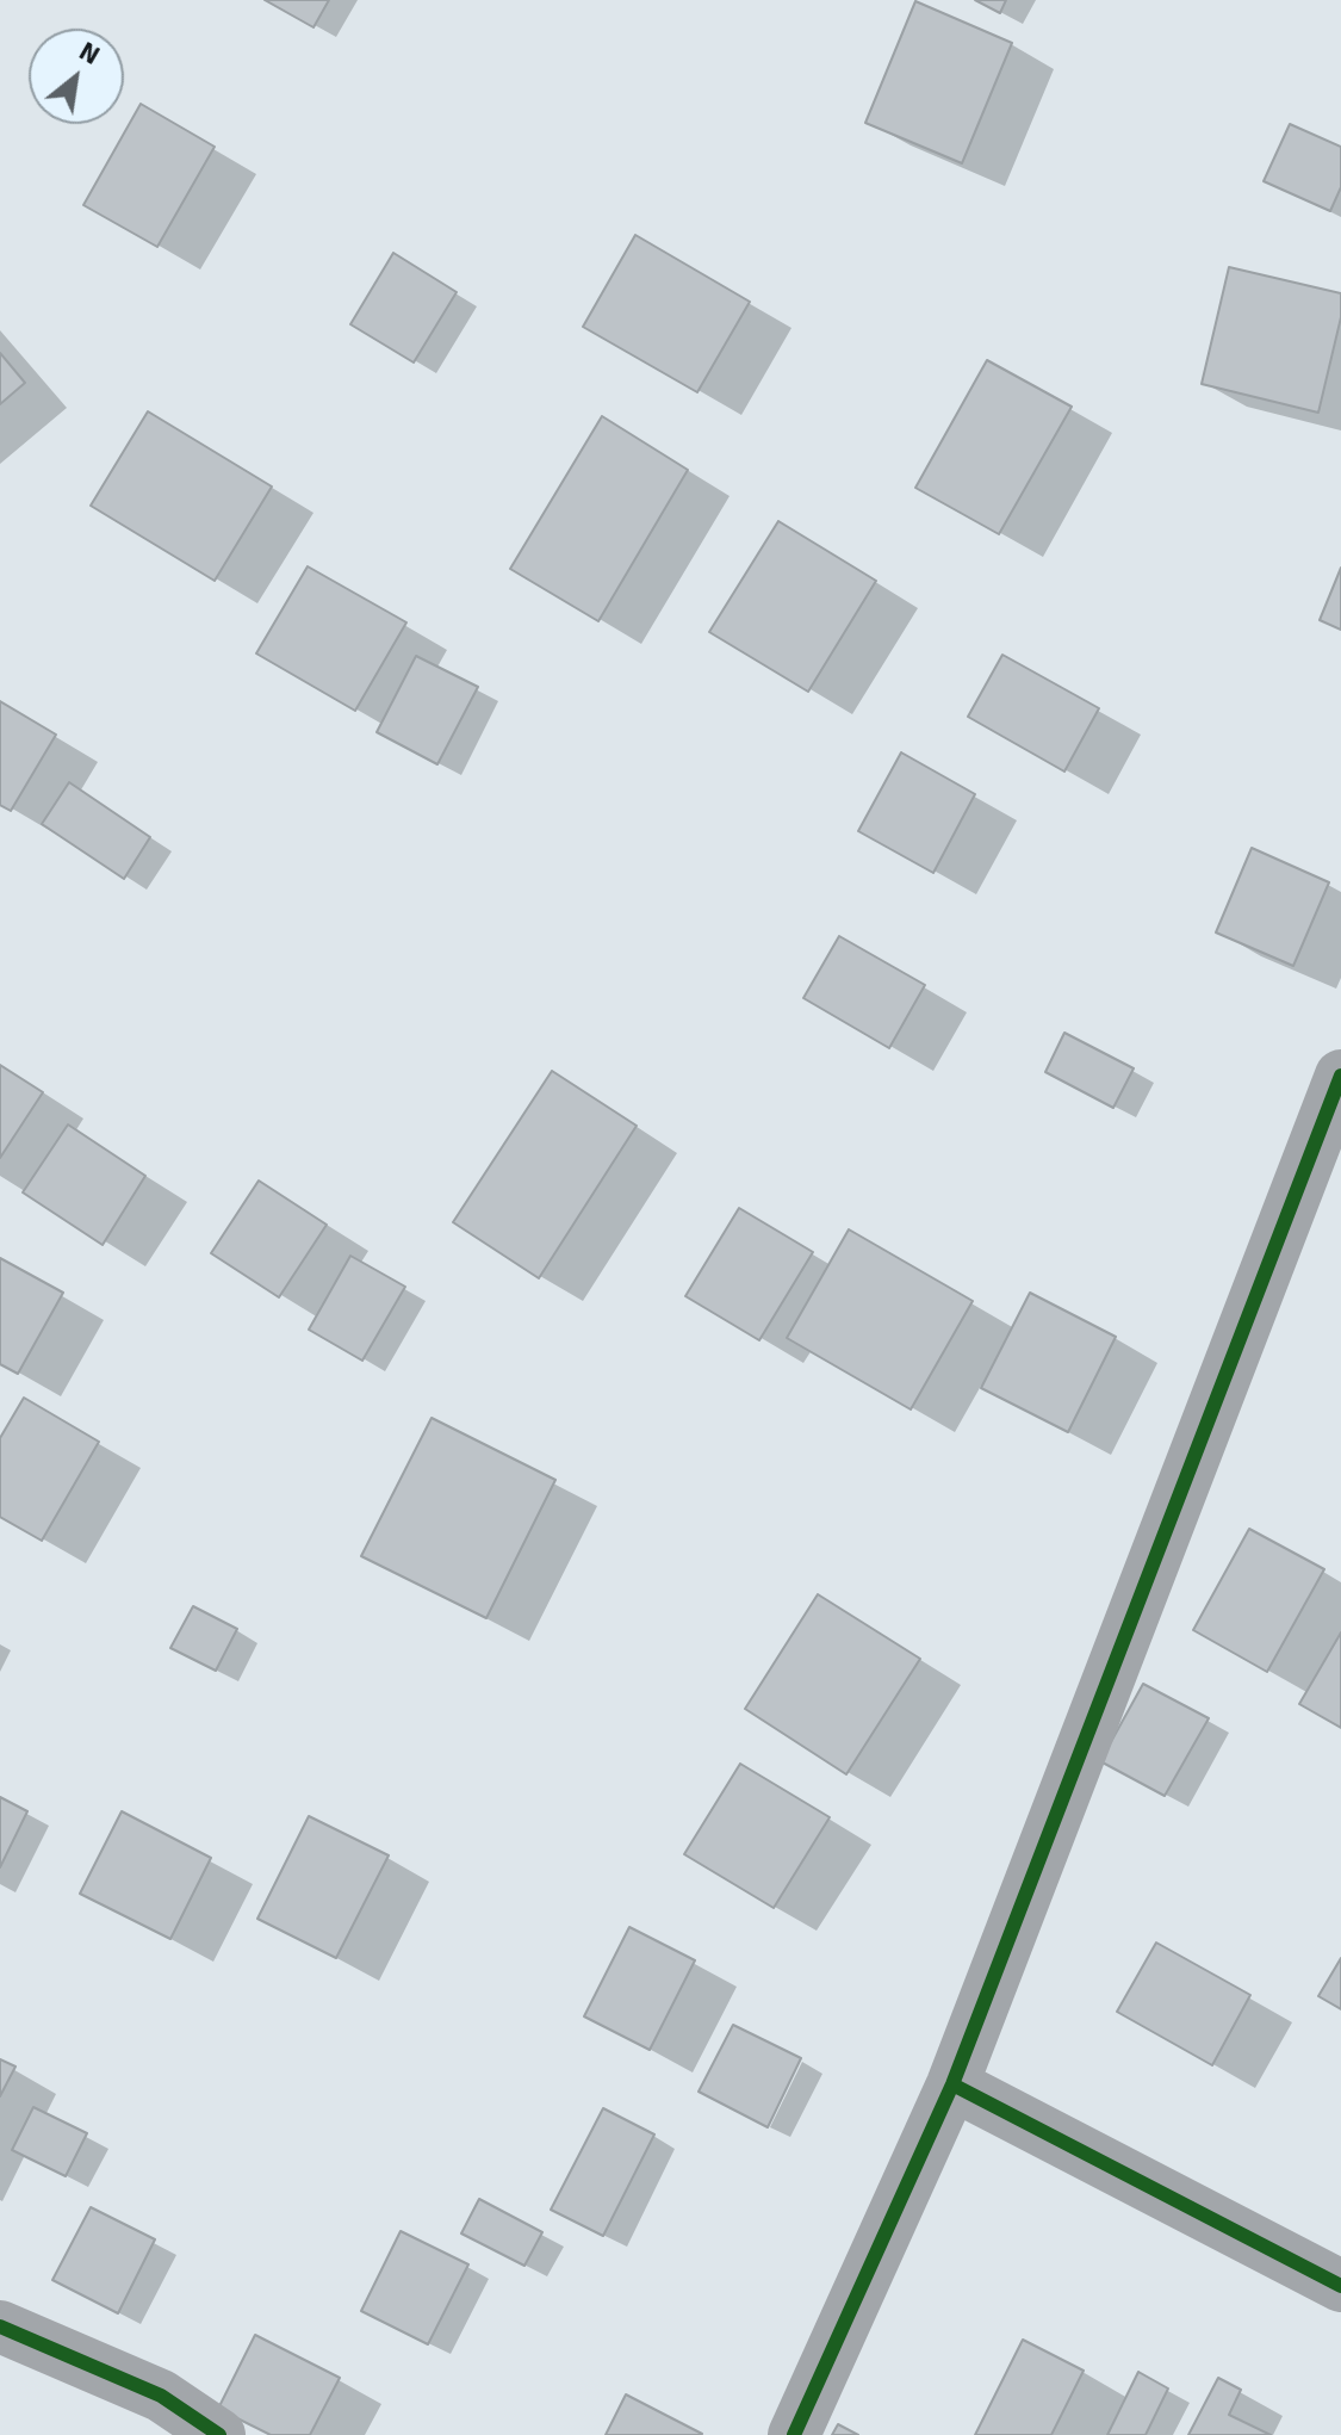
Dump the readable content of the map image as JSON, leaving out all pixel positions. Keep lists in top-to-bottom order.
{
  "north": "top right"
}
